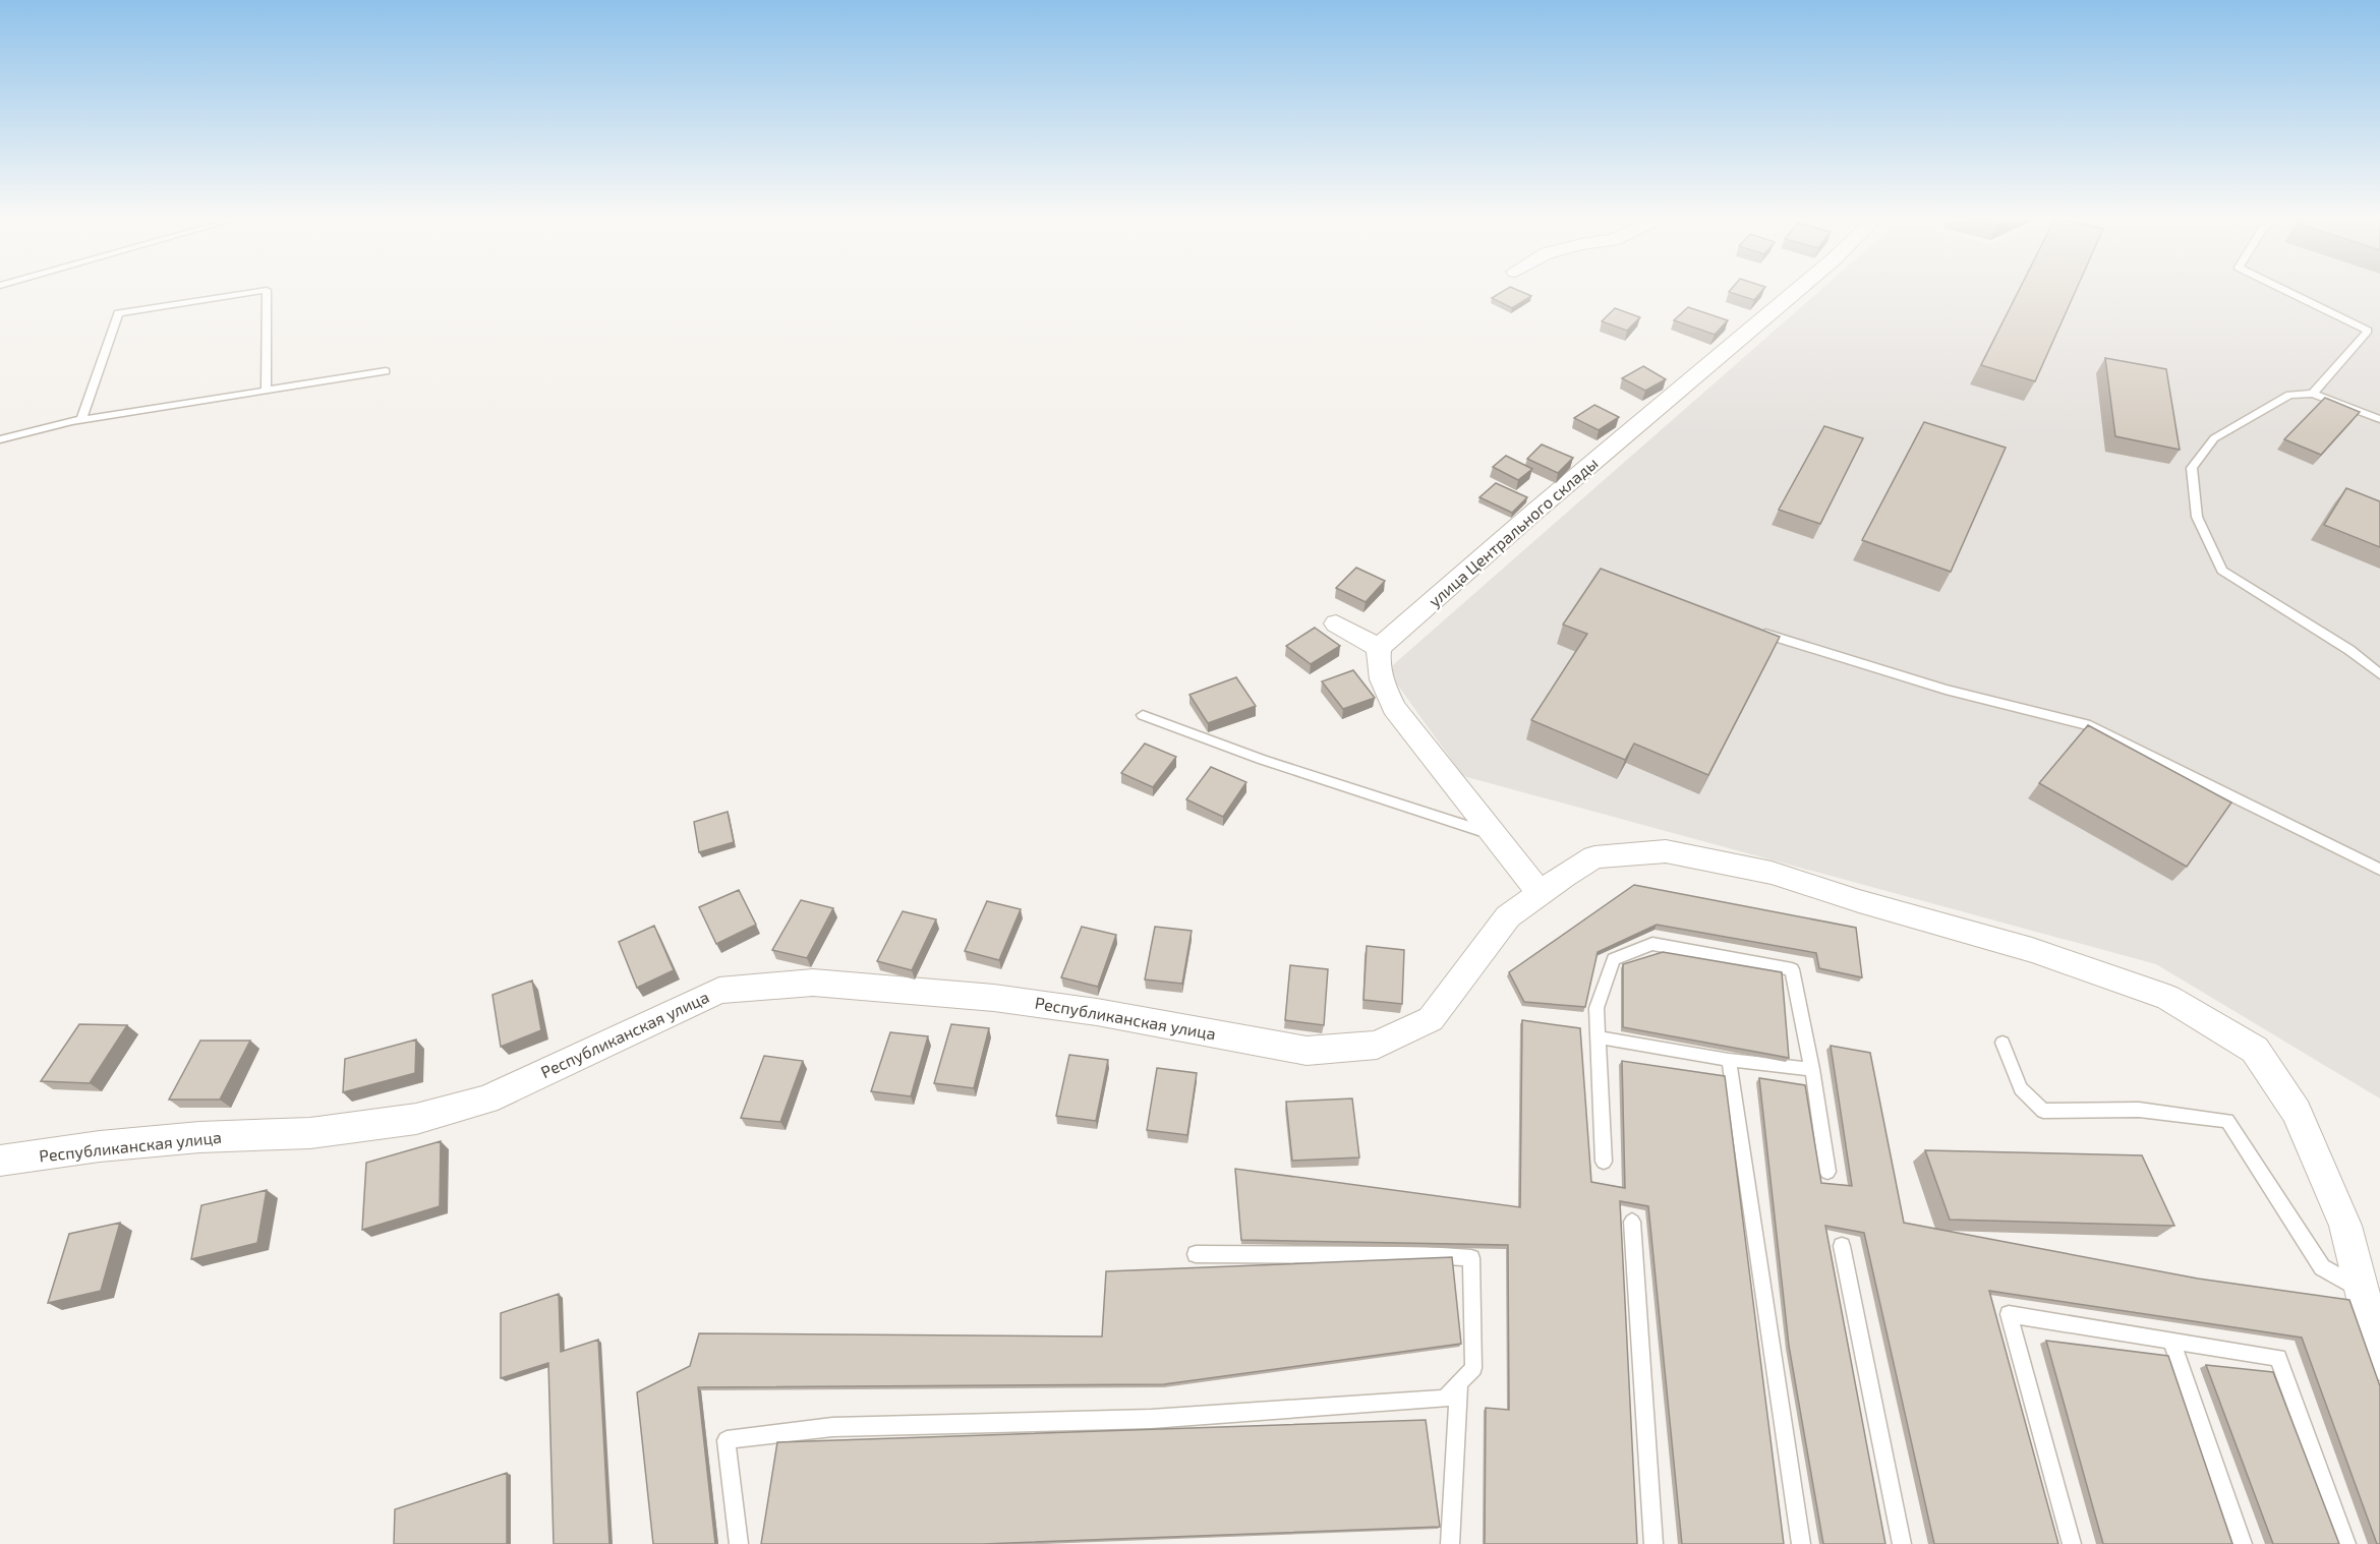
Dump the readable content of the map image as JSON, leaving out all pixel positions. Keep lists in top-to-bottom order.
{
  "streets": {
    "street": ["улица Центрального склады", "Республиканская улица"]
  }
}
